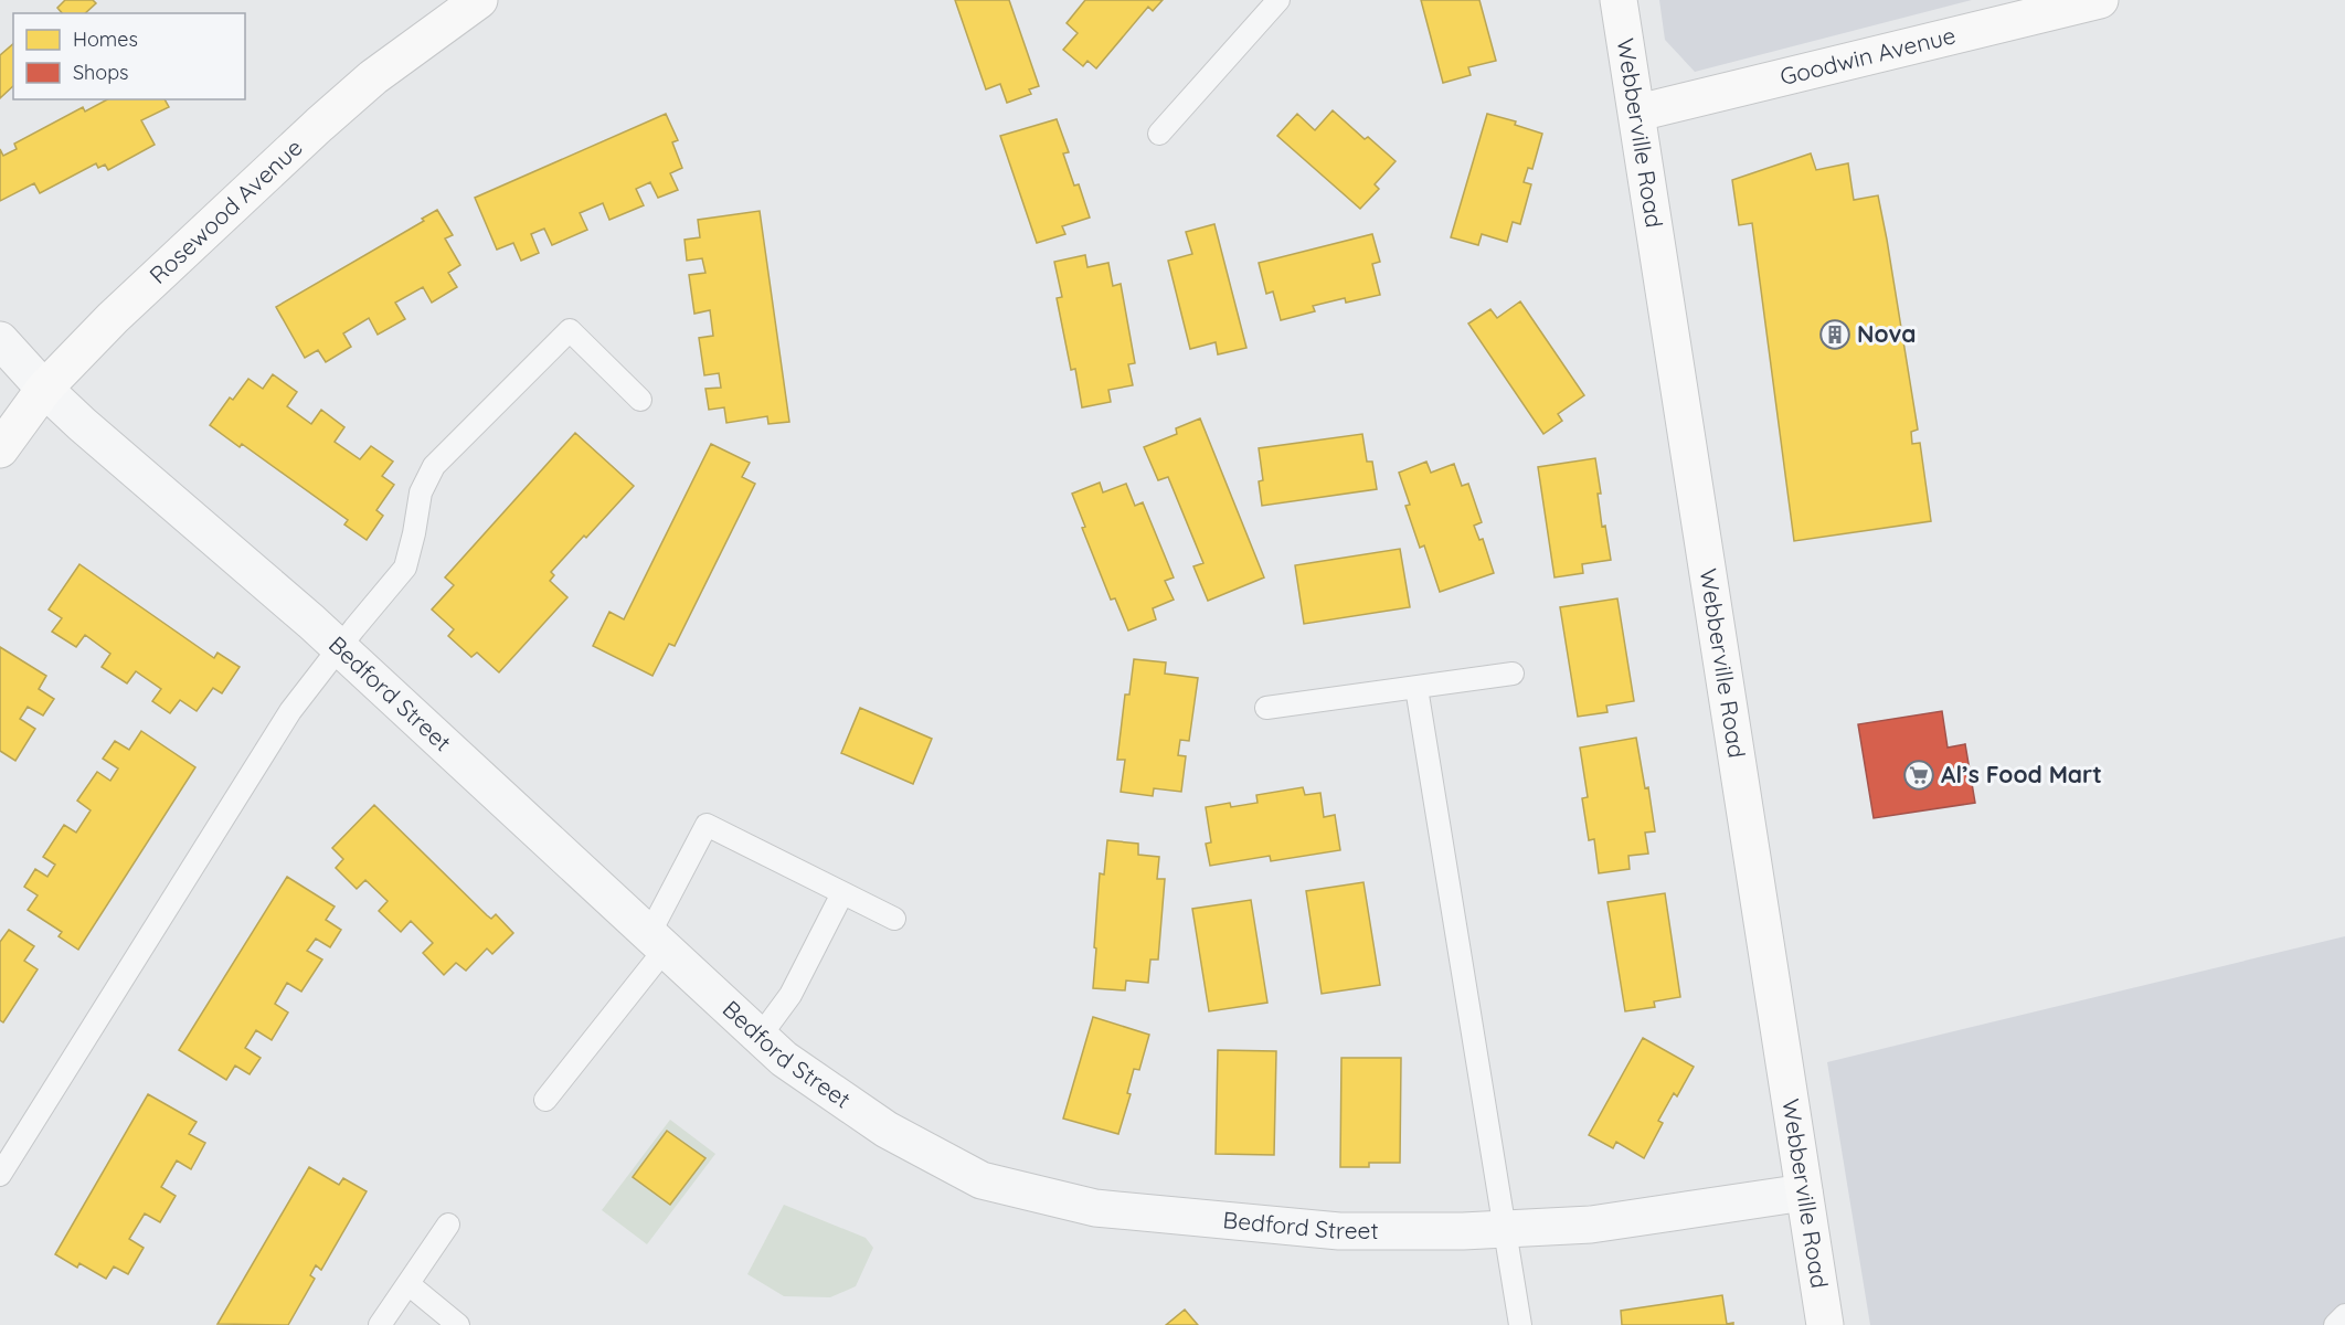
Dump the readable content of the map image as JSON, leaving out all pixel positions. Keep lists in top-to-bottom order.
{
  "streets": {
    "street": [
      "Goodwin Avenue",
      "Webberville Road",
      "Rosewood Avenue",
      "Bedford Street"
    ]
  },
  "crossings": [
    ["Goodwin Avenue", "Webberville Road"],
    ["Webberville Road", "Bedford Street"],
    ["Rosewood Avenue", "Bedford Street"]
  ],
  "places": {
    "building": ["Nova"],
    "supermarket": ["Al’s Food Mart"]
  },
  "legend": ["Homes", "Shops"]
}
